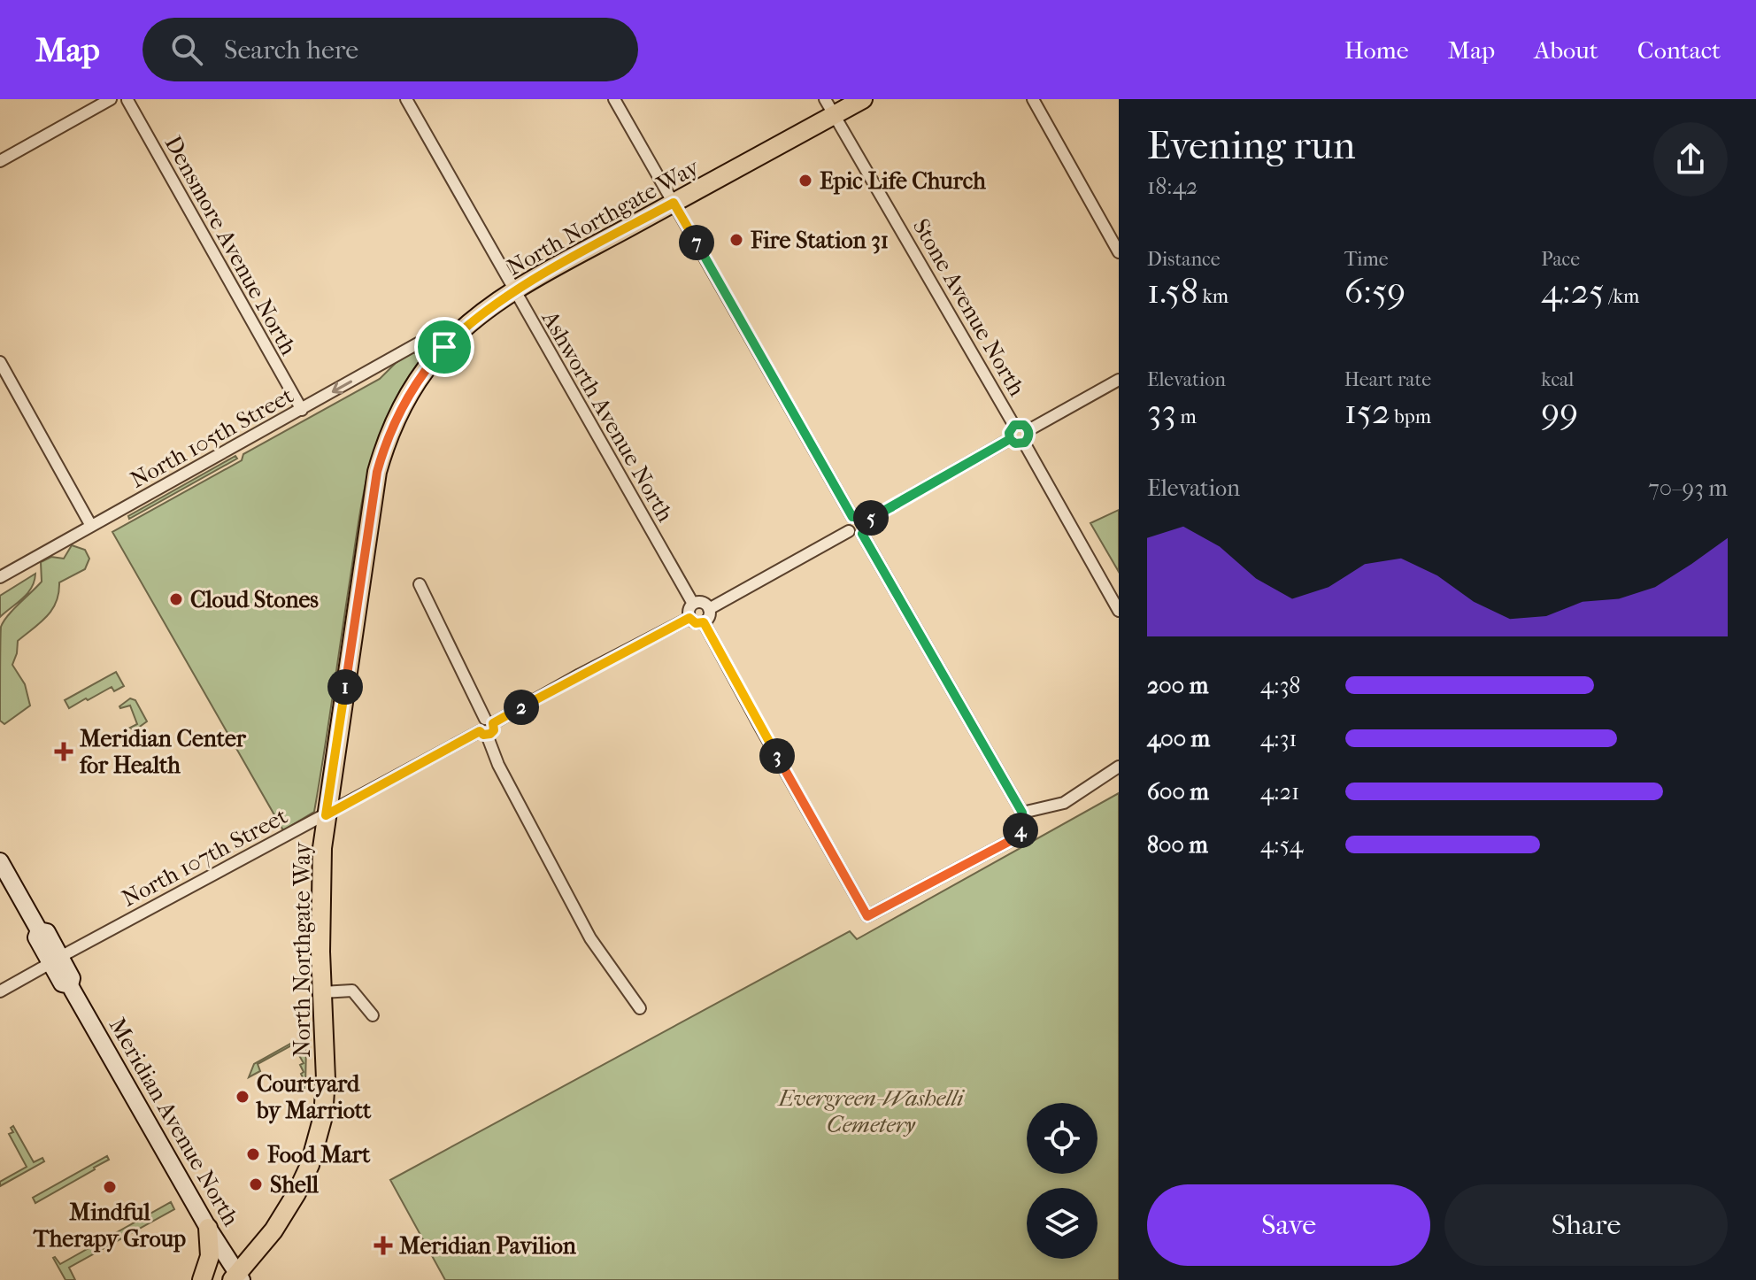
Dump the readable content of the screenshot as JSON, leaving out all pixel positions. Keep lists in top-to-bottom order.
{
  "streets": {
    "main road": ["North Northgate Way"],
    "street": [
      "Densmore Avenue North",
      "Stone Avenue North",
      "Ashworth Avenue North",
      "North 105th Street",
      "North 107th Street",
      "Meridian Avenue North"
    ]
  },
  "crossings": [
    ["North Northgate Way", "Stone Avenue North"],
    ["North Northgate Way", "Ashworth Avenue North"],
    ["North Northgate Way", "North 105th Street"],
    ["North Northgate Way", "North 107th Street"],
    ["North Northgate Way", "Meridian Avenue North"],
    ["Densmore Avenue North", "North 105th Street"],
    ["North 107th Street", "Meridian Avenue North"]
  ],
  "parks": ["Evergreen-Washelli Cemetery"],
  "places": {
    "other": [
      "Epic Life Church",
      "Fire Station 31",
      "Cloud Stones",
      "Courtyard by Marriott",
      "Food Mart",
      "Shell",
      "Mindful Therapy Group"
    ],
    "health": ["Meridian Center for Health", "Meridian Pavilion"]
  },
  "page": {
    "header": "Map",
    "search": "Search here",
    "nav": [
      "Home",
      "Map",
      "About",
      "Contact"
    ],
    "heading": ["Evening run", "18:42"],
    "stats": [
      ["Distance", "1.58 km"],
      ["Time", "6:59"],
      ["Pace", "4:25 /km"],
      ["Elevation", "33 m"],
      ["Heart rate", "152 bpm"],
      ["kcal", "99"]
    ],
    "pins": [
      "7",
      "5",
      "1",
      "2",
      "3",
      "4"
    ],
    "chart": ["Elevation", "70–93 m"],
    "list": [
      {
        "name": "200 m",
        "note": "4:38"
      },
      {
        "name": "400 m",
        "note": "4:31"
      },
      {
        "name": "600 m",
        "note": "4:21"
      },
      {
        "name": "800 m",
        "note": "4:54"
      }
    ],
    "buttons": ["Save", "Share"]
  }
}
